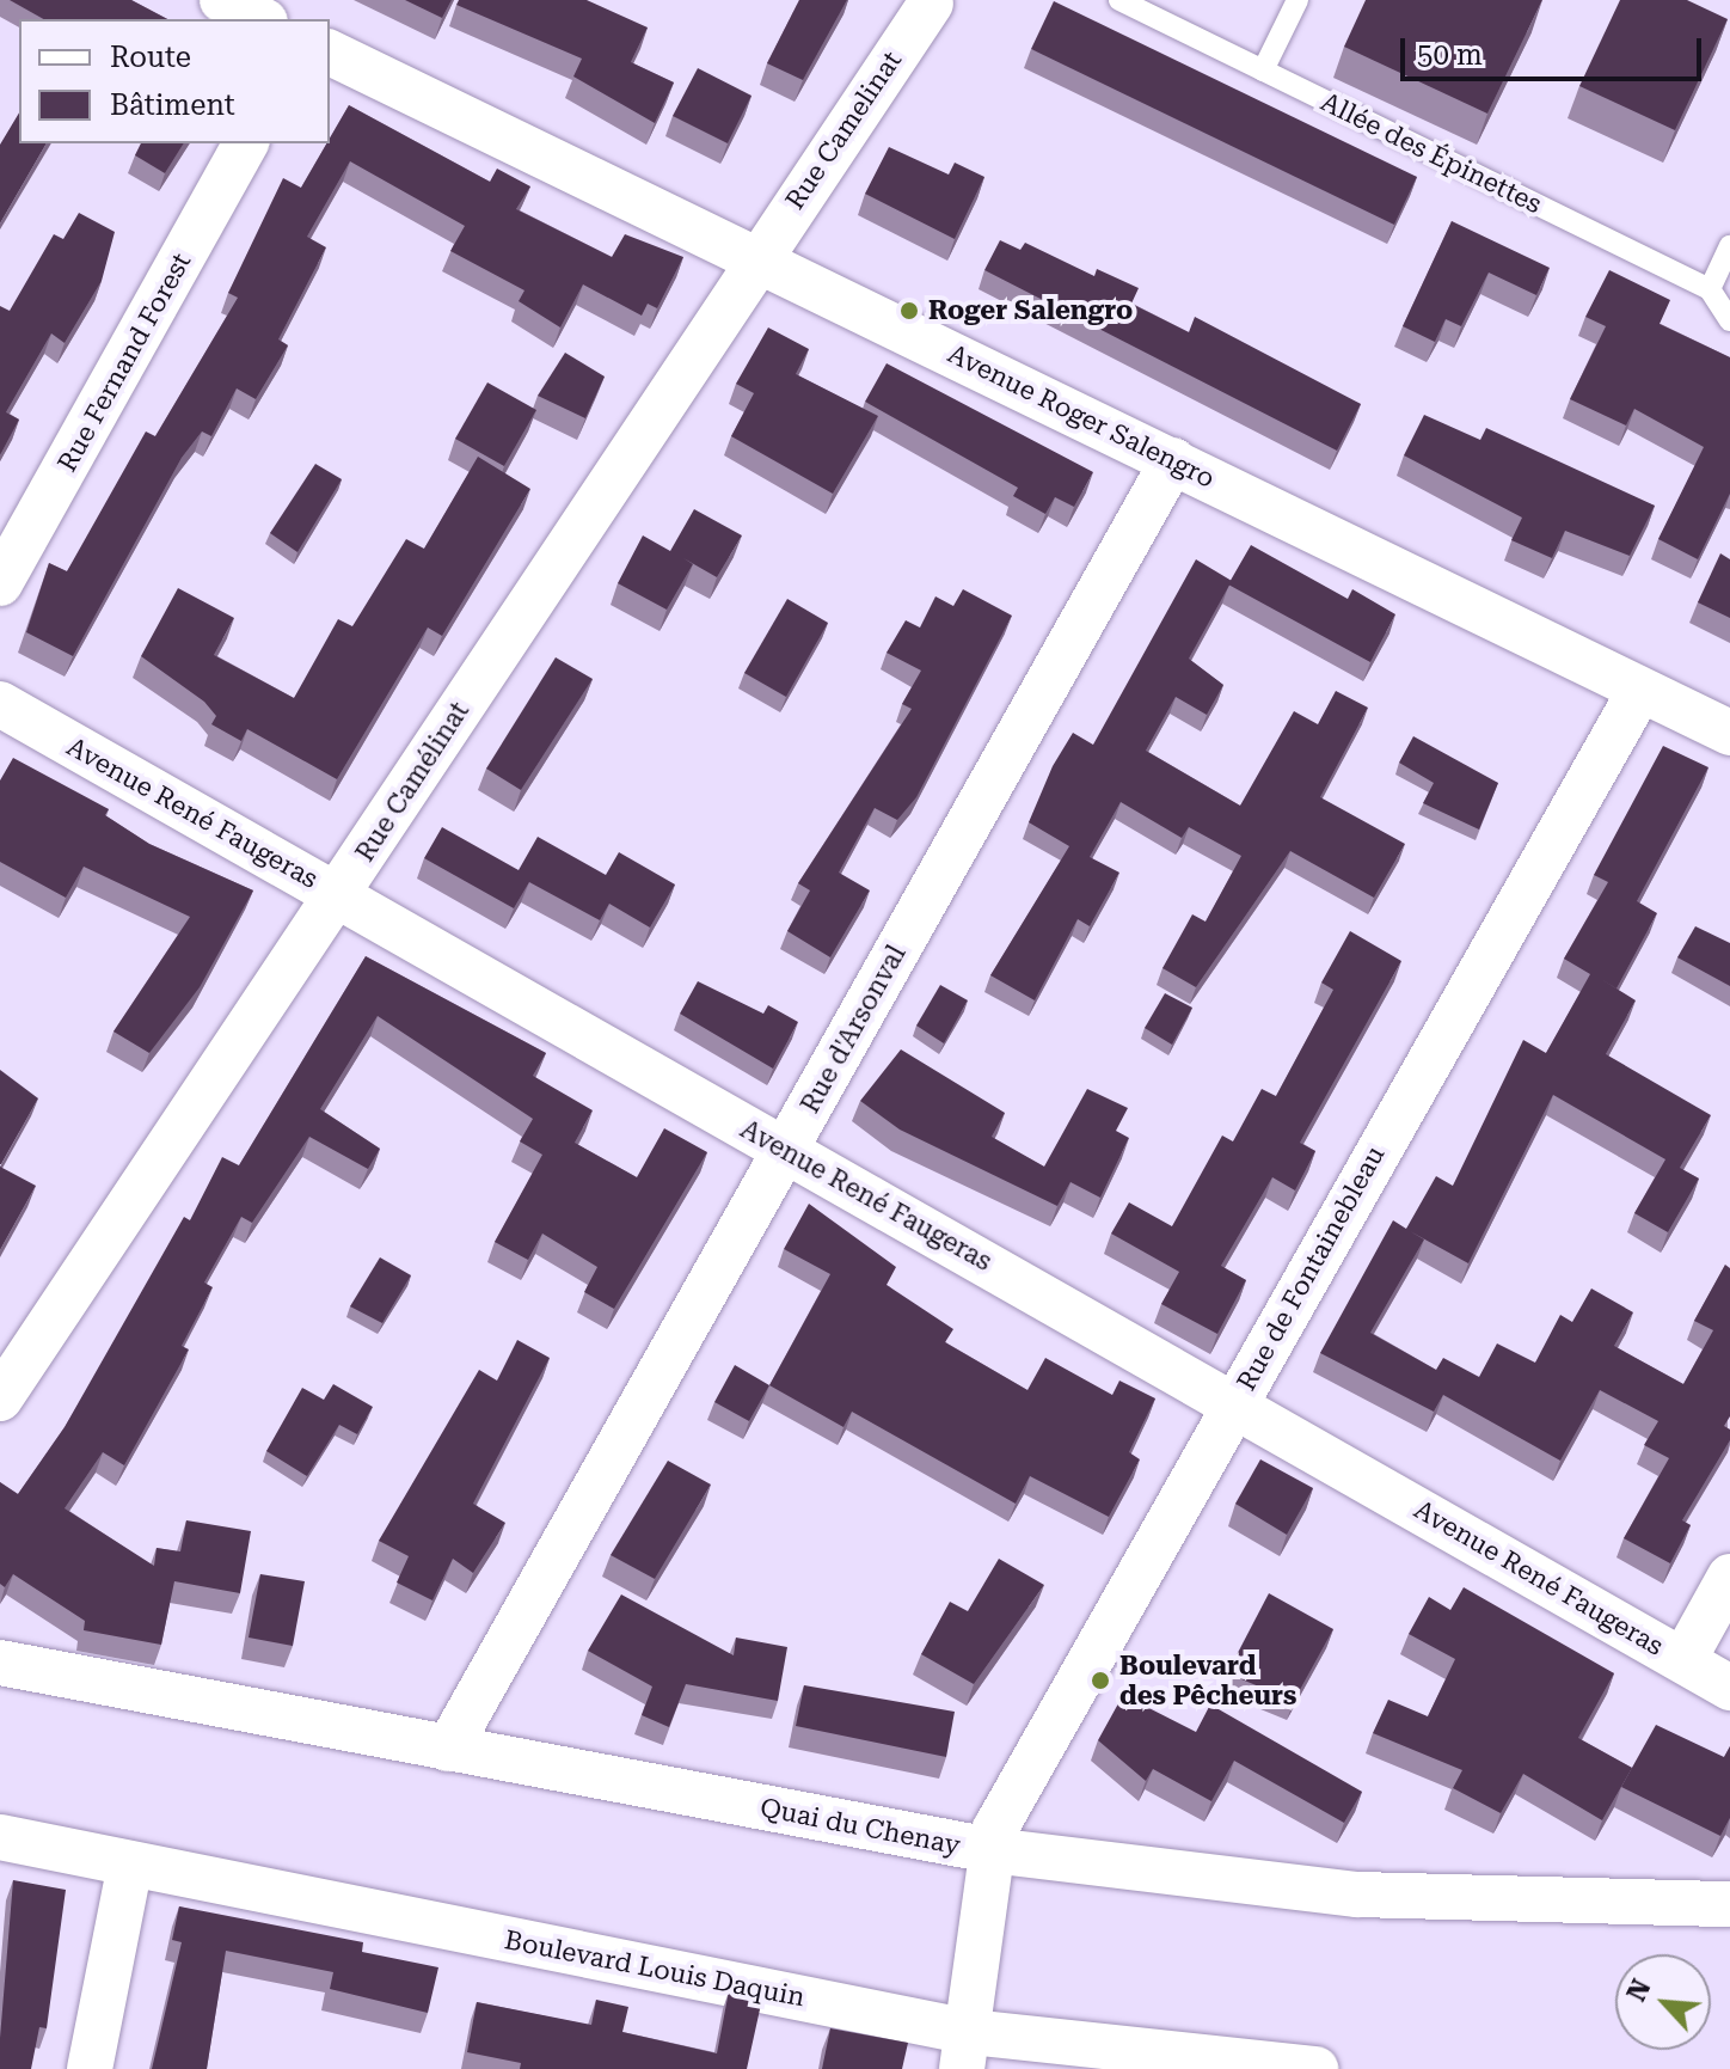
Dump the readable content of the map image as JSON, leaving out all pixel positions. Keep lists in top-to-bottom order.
{
  "streets": {
    "street": [
      "Rue Camelinat",
      "Rue Fernand Forest",
      "Avenue Roger Salengro",
      "Rue Camélinat",
      "Avenue René Faugeras",
      "Rue d'Arsonval",
      "Rue de Fontainebleau",
      "Quai du Chenay",
      "Boulevard Louis Daquin"
    ],
    "lane": ["Allée des Épinettes"]
  },
  "crossings": [
    ["Rue Camelinat", "Avenue Roger Salengro"],
    ["Rue Camelinat", "Rue Camélinat"],
    ["Avenue Roger Salengro", "Rue Camélinat"],
    ["Avenue Roger Salengro", "Rue d'Arsonval"],
    ["Avenue Roger Salengro", "Rue de Fontainebleau"],
    ["Rue Camélinat", "Avenue René Faugeras"],
    ["Avenue René Faugeras", "Rue d'Arsonval"],
    ["Avenue René Faugeras", "Rue de Fontainebleau"],
    ["Rue d'Arsonval", "Quai du Chenay"],
    ["Rue de Fontainebleau", "Quai du Chenay"],
    ["Rue de Fontainebleau", "Boulevard Louis Daquin"]
  ],
  "places": ["Roger Salengro", "Boulevard des Pêcheurs"],
  "legend": ["Route", "Bâtiment"],
  "scale_bar": "50 m",
  "north": "top left"
}
